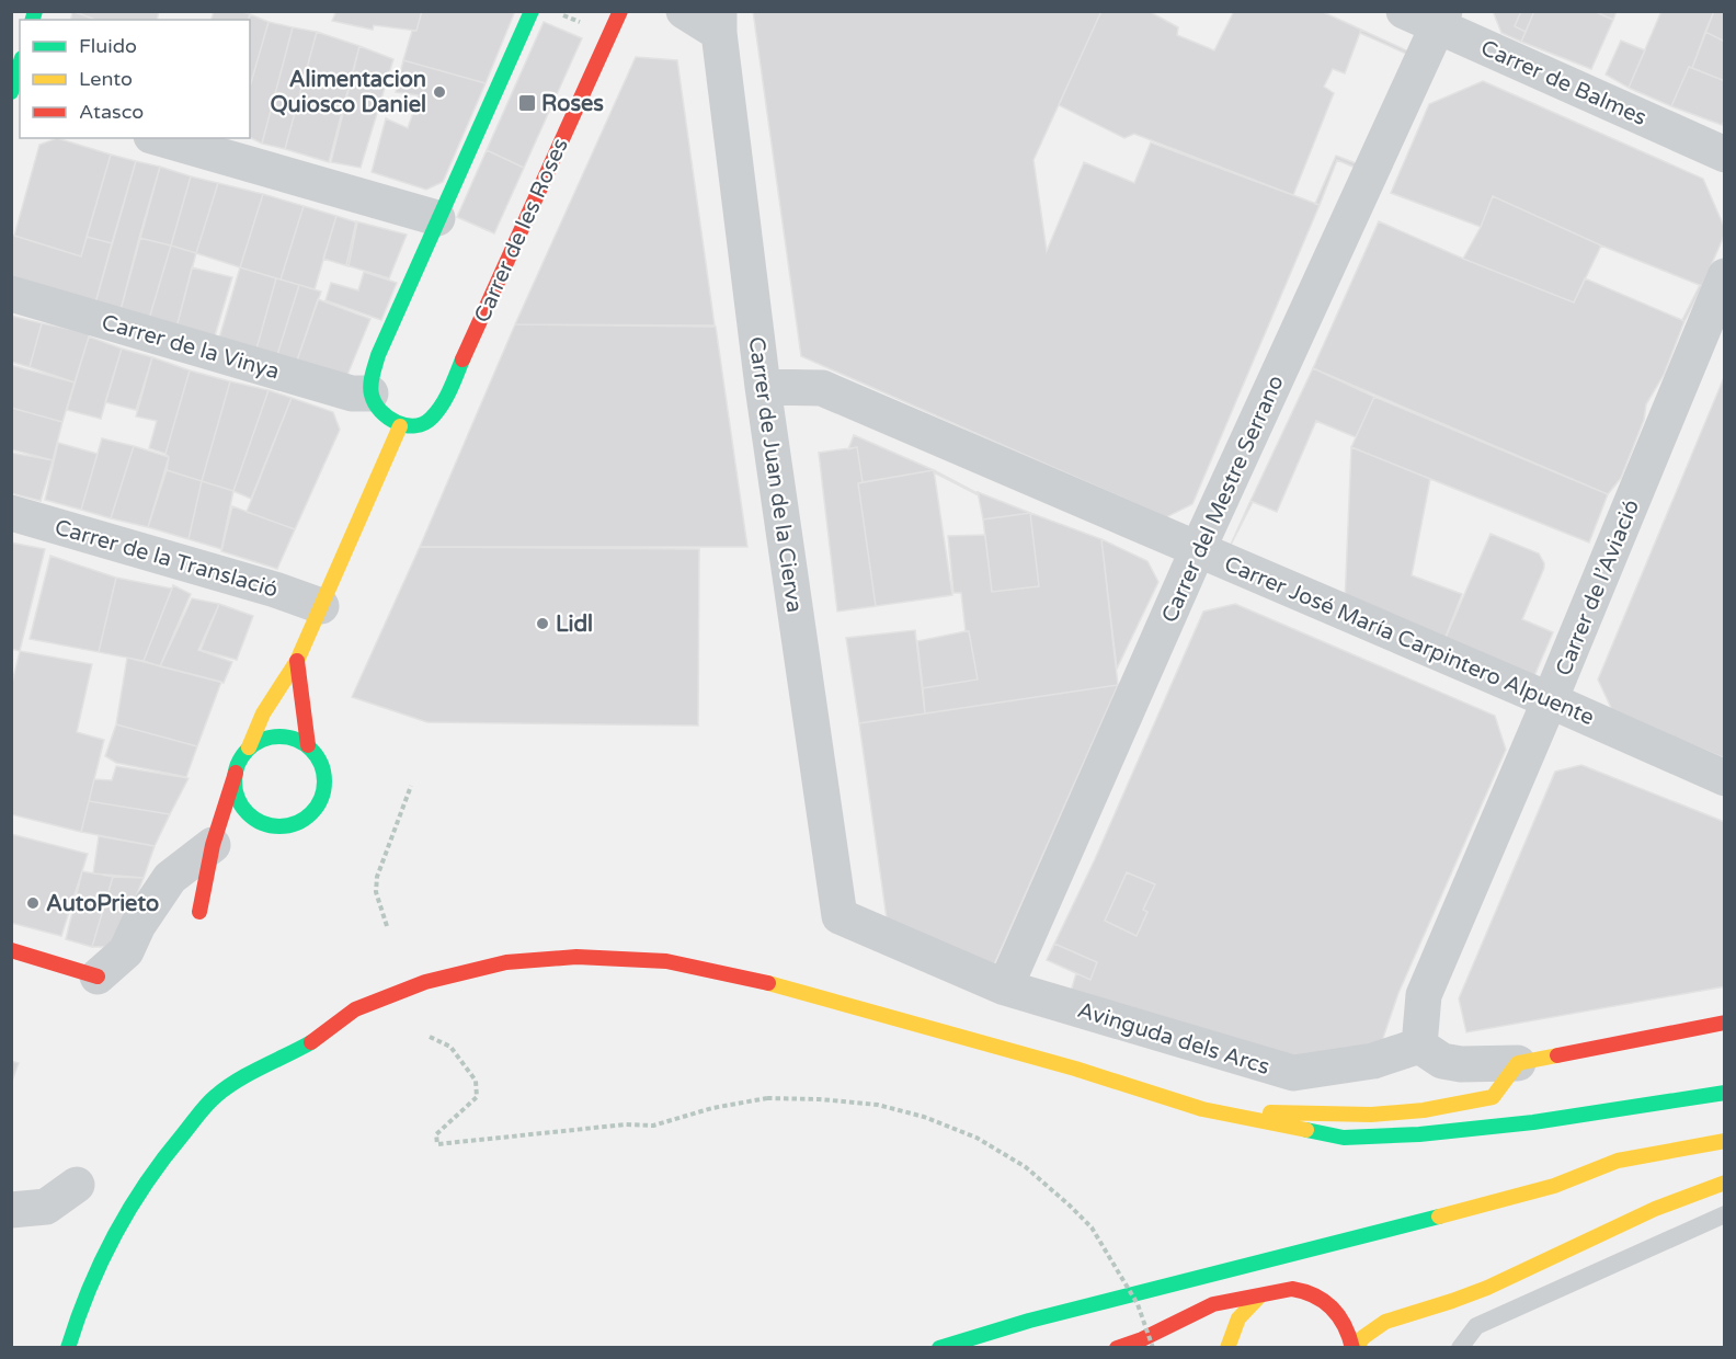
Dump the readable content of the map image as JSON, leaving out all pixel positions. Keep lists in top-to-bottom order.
{
  "streets": {
    "main road": ["Carrer de les Roses"],
    "street": [
      "Carrer de Balmes",
      "Carrer de la Vinya",
      "Carrer de Juan de la Cierva",
      "Carrer del Mestre Serrano",
      "Carrer de la Translació",
      "Carrer de l’Aviació",
      "Carrer José María Carpintero Alpuente",
      "Avinguda dels Arcs"
    ]
  },
  "crossings": [
    ["Carrer de Balmes", "Carrer del Mestre Serrano"],
    ["Carrer de Juan de la Cierva", "Carrer José María Carpintero Alpuente"],
    ["Carrer de Juan de la Cierva", "Avinguda dels Arcs"],
    ["Carrer del Mestre Serrano", "Carrer José María Carpintero Alpuente"],
    ["Carrer del Mestre Serrano", "Avinguda dels Arcs"],
    ["Carrer de l’Aviació", "Carrer José María Carpintero Alpuente"],
    ["Carrer de l’Aviació", "Avinguda dels Arcs"]
  ],
  "places": {
    "other": ["Alimentacion Quiosco Daniel", "Lidl", "AutoPrieto"],
    "transit": ["Roses"]
  },
  "legend": ["Fluido", "Lento", "Atasco"]
}
